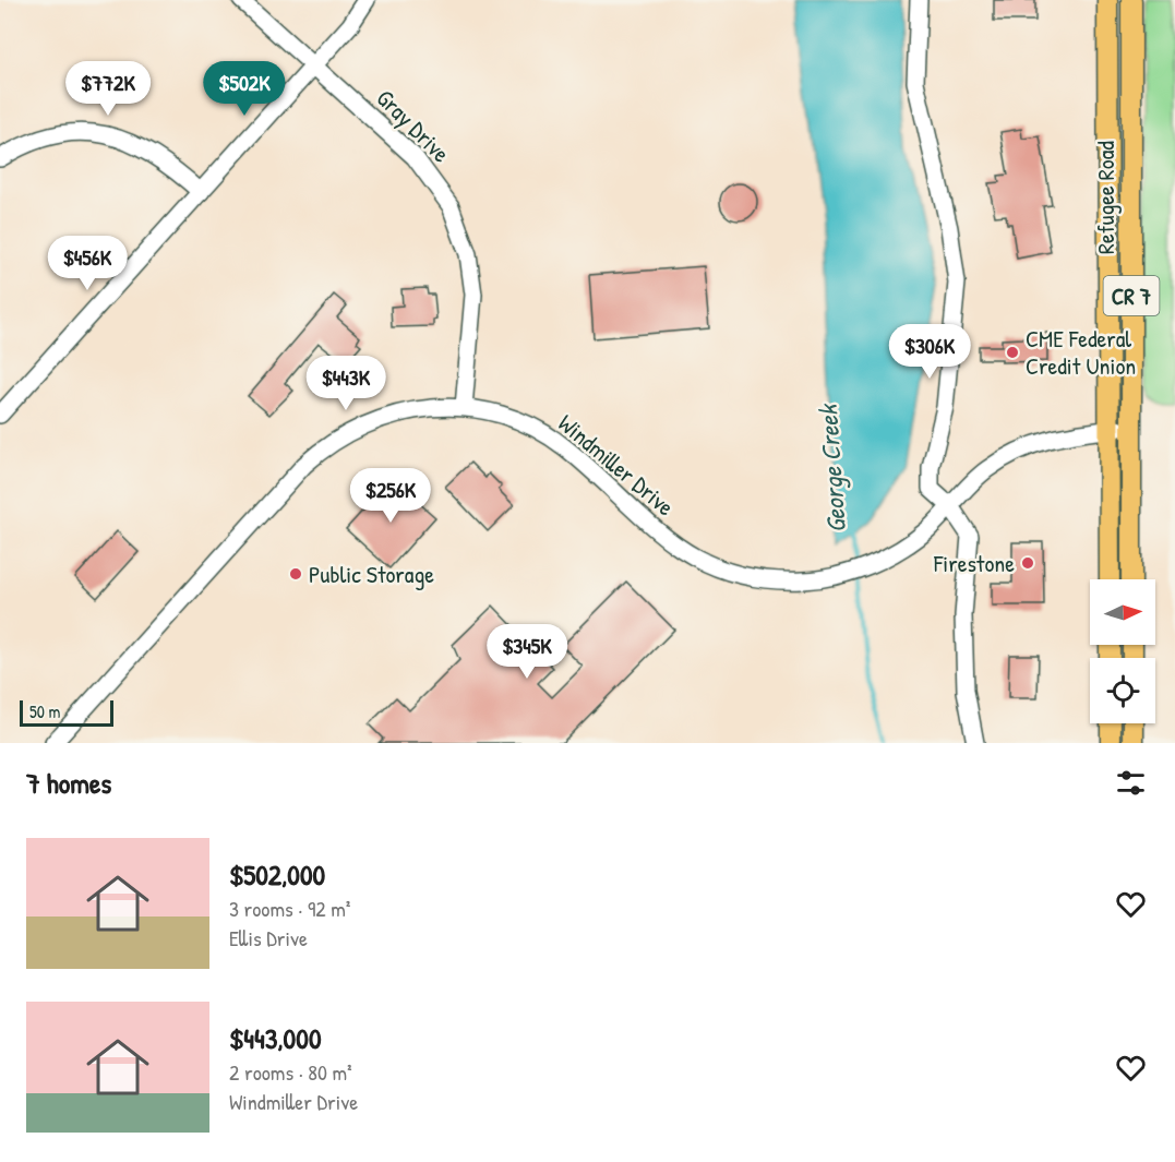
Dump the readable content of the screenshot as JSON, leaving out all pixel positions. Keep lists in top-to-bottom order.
{
  "streets": {
    "main road": ["Refugee Road", "CR 7"],
    "street": ["Gray Drive", "Windmiller Drive"]
  },
  "crossings": [
    ["Gray Drive", "Windmiller Drive"],
    ["Refugee Road", "Windmiller Drive"]
  ],
  "water": ["George Creek"],
  "places": ["CME Federal Credit Union", "Firestone", "Public Storage"],
  "scale_bar": "50 m",
  "north": "right",
  "page": {
    "price": [
      "$772K",
      "$502K",
      "$456K",
      "$306K",
      "$443K",
      "$256K",
      "$345K"
    ],
    "scale": "50 m",
    "heading": "7 homes",
    "list": [
      {
        "name": "$502,000",
        "note": "3 rooms · 92 m² · Ellis Drive"
      },
      {
        "name": "$443,000",
        "note": "2 rooms · 80 m² · Windmiller Drive"
      }
    ]
  }
}
